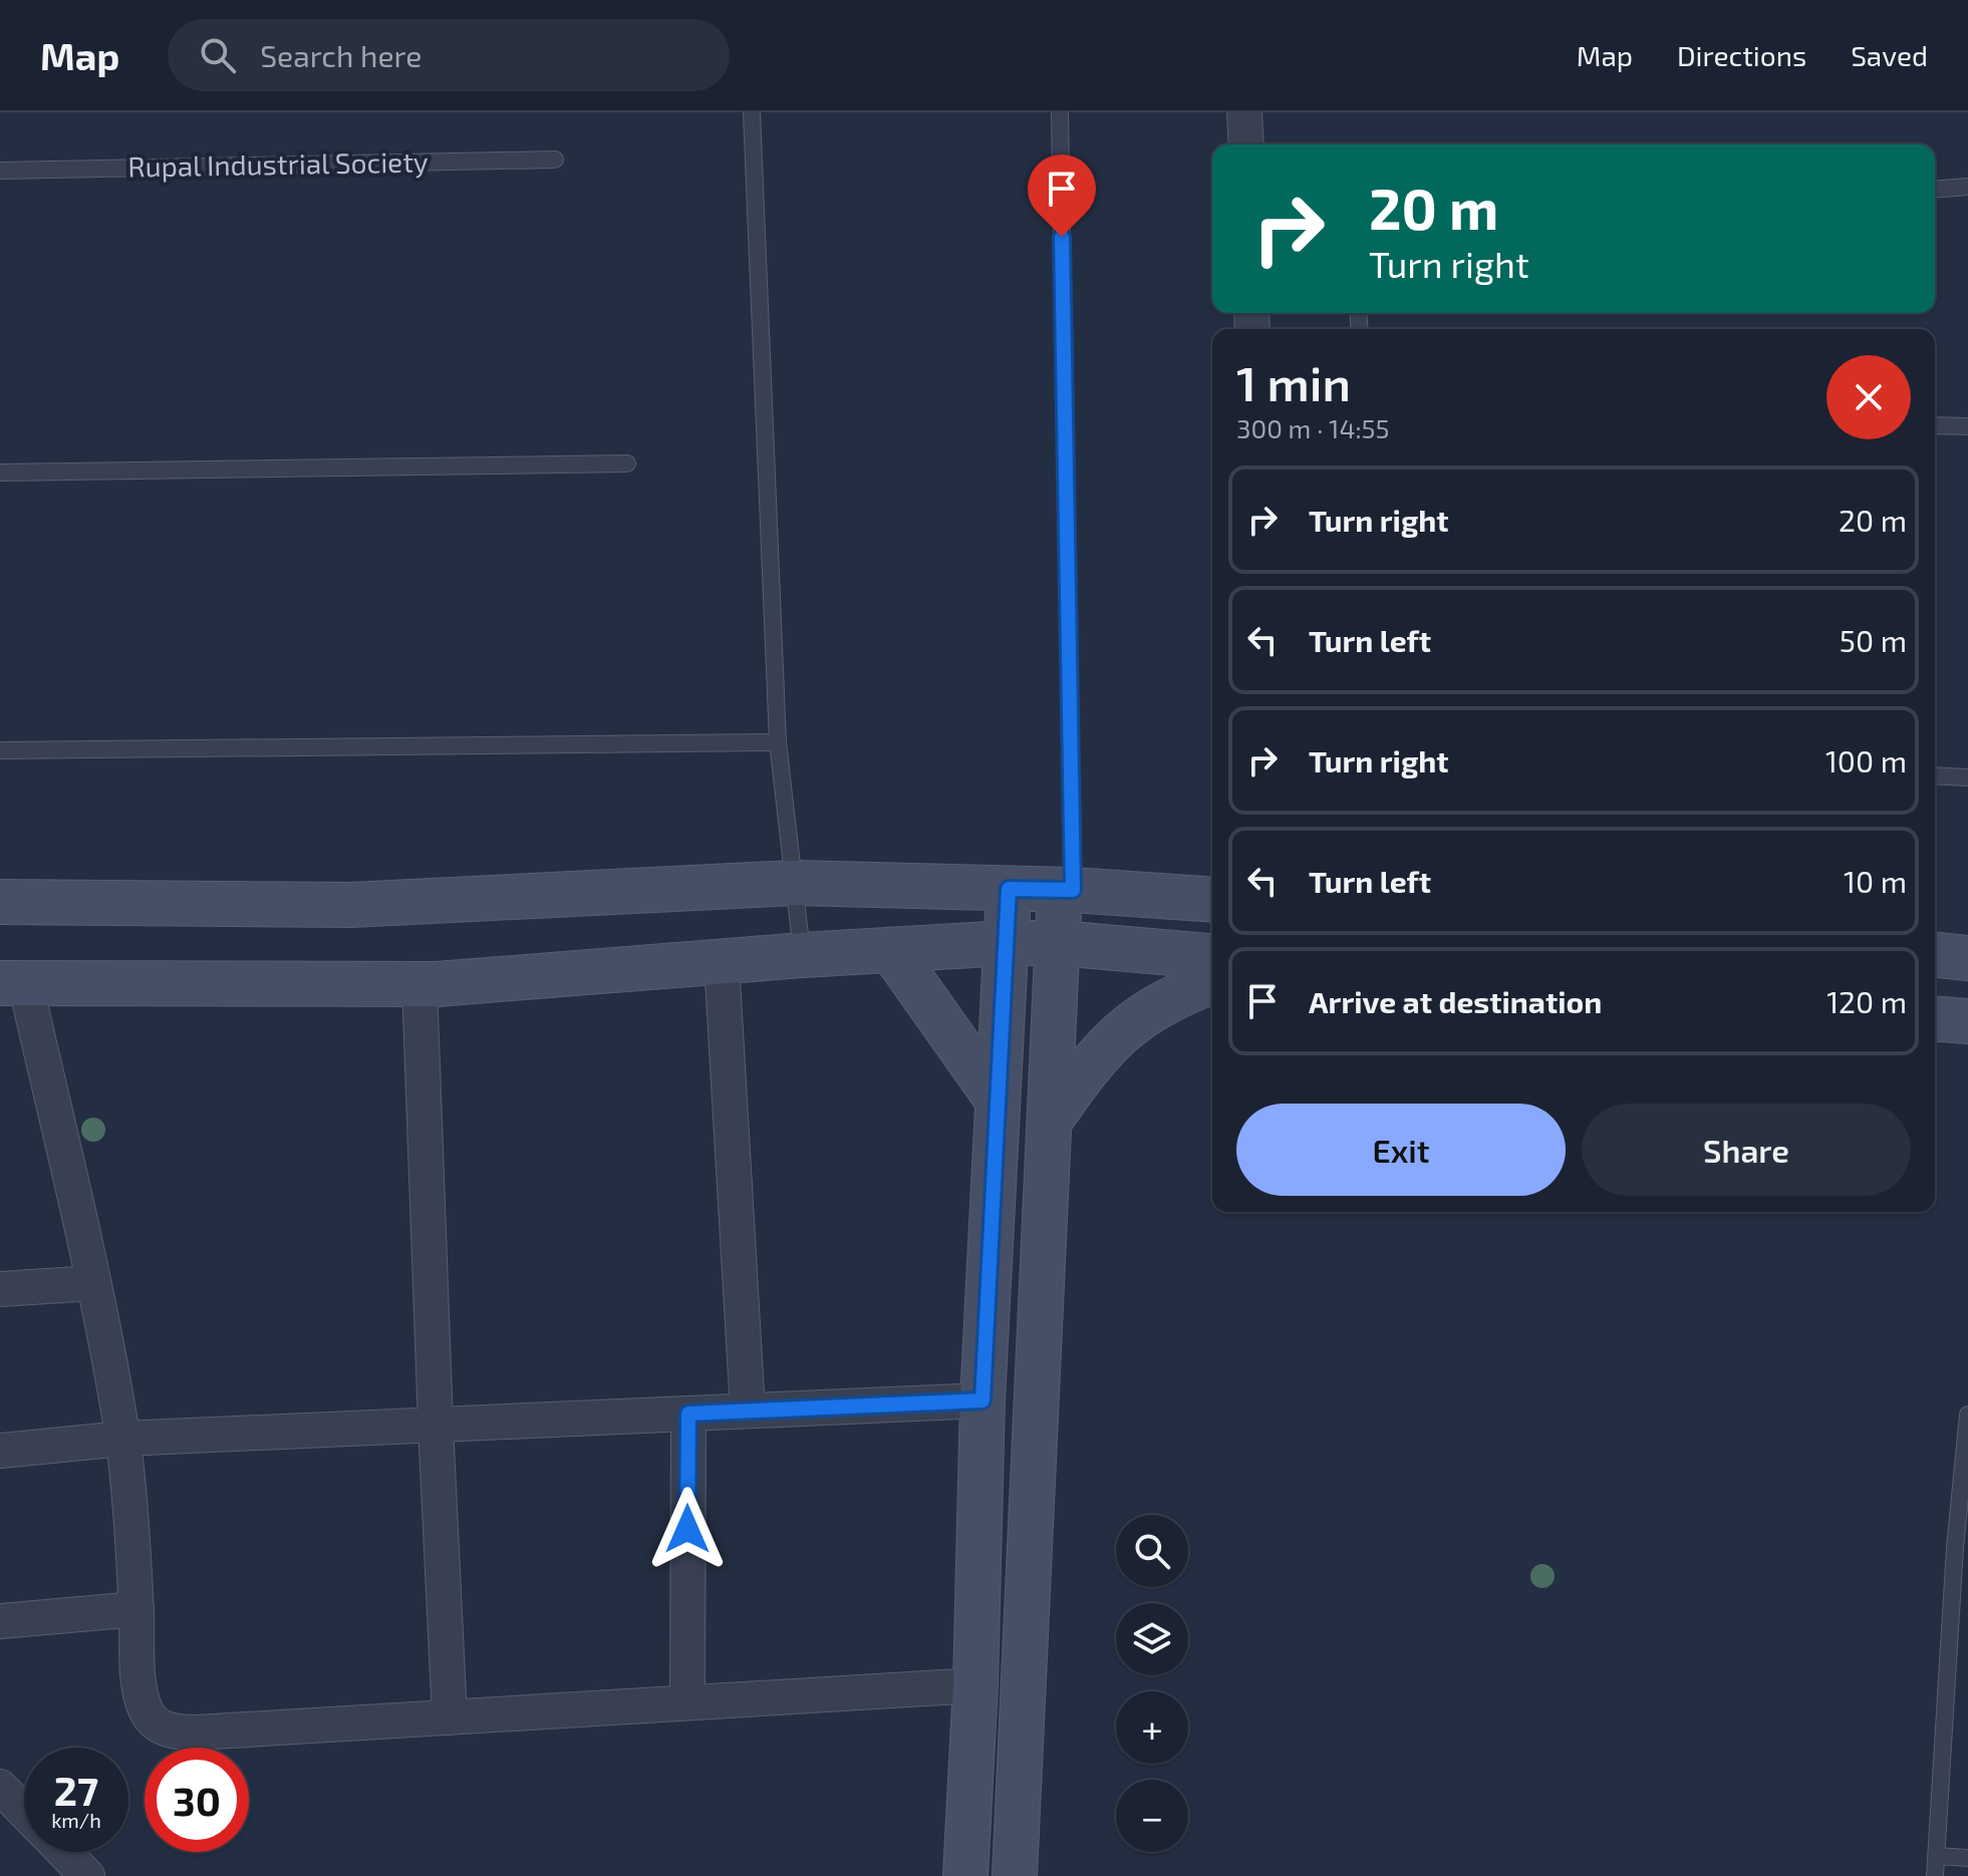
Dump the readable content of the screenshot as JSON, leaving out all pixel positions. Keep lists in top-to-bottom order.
{
  "streets": {
    "lane": ["Rupal Industrial Society"]
  },
  "page": {
    "header": "Map",
    "search": "Search here",
    "nav": ["Map", "Directions", "Saved"],
    "turn": ["20 m", "Turn right"],
    "heading": ["1 min", "300 m · 14:55"],
    "list": [
      {
        "name": "Turn right",
        "value": "20 m"
      },
      {
        "name": "Turn left",
        "value": "50 m"
      },
      {
        "name": "Turn right",
        "value": "100 m"
      },
      {
        "name": "Turn left",
        "value": "10 m"
      },
      {
        "name": "Arrive at destination",
        "value": "120 m"
      }
    ],
    "buttons": ["Exit", "Share"],
    "map_buttons": ["+", "−"],
    "speed": "27 km/h",
    "limit": "30"
  }
}
